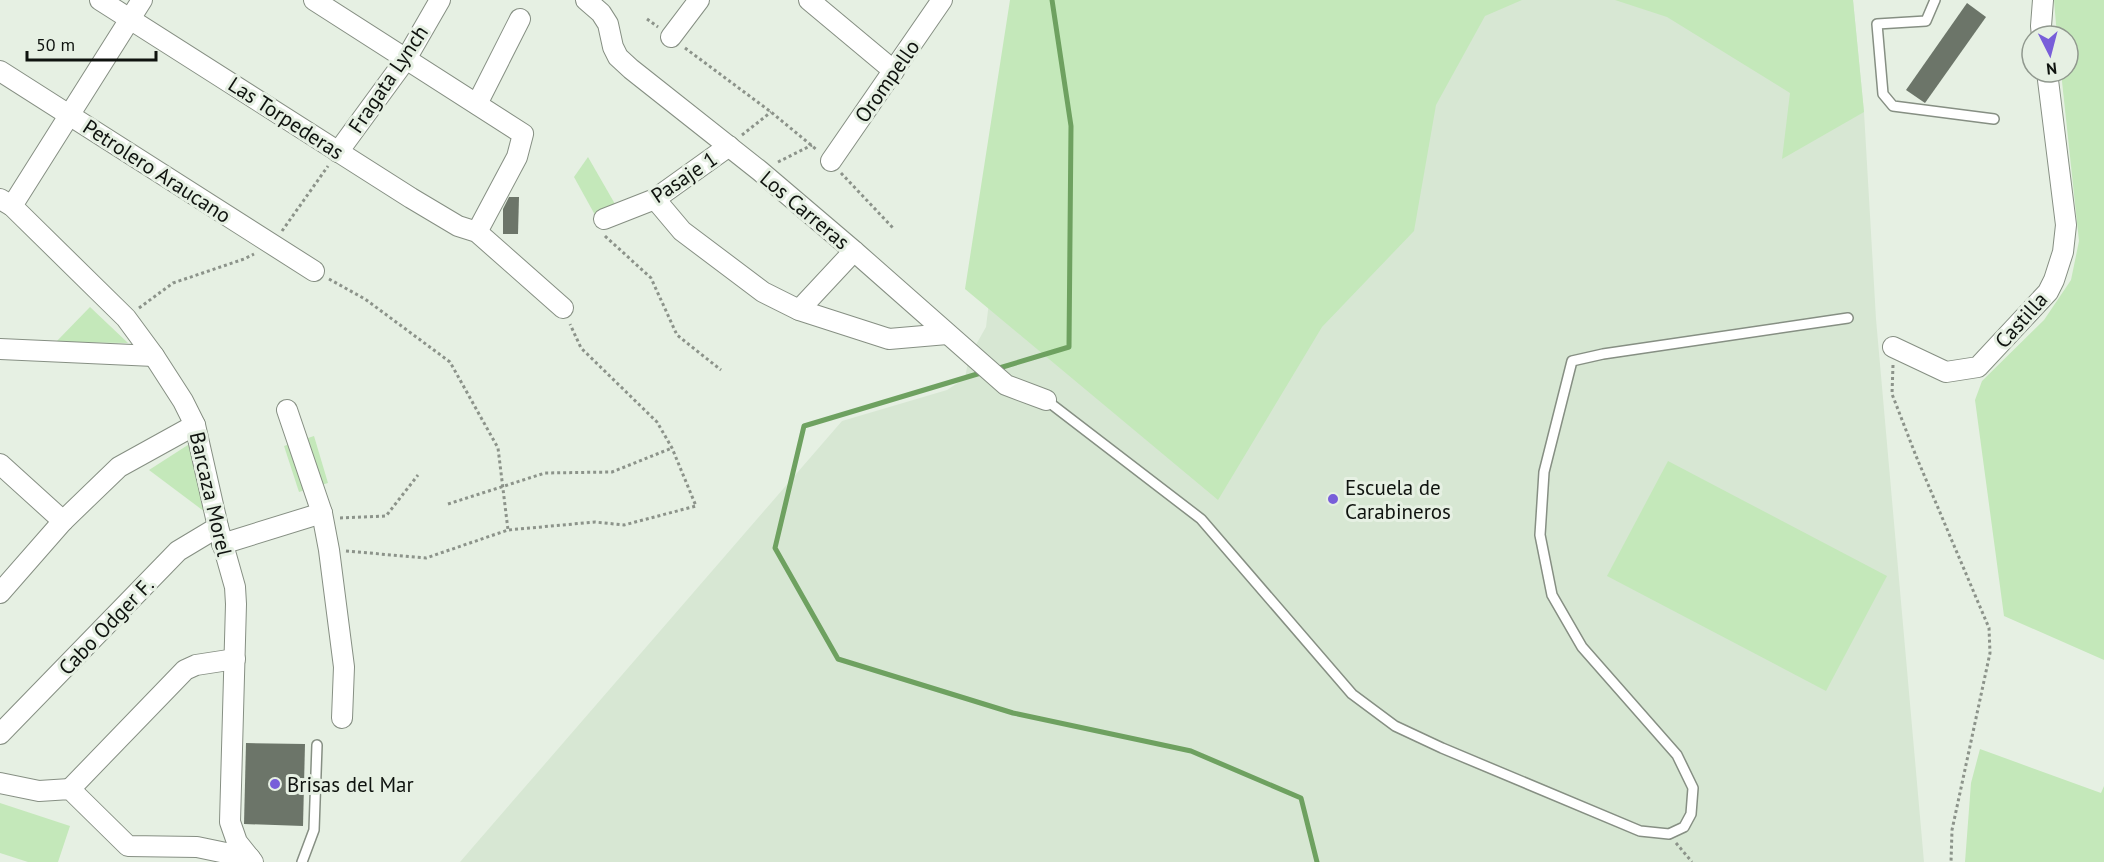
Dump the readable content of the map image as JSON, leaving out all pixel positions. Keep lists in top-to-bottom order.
{
  "streets": {
    "street": [
      "Fragata Lynch",
      "Orompello",
      "Las Torpederas",
      "Petrolero Araucano",
      "Pasaje 1",
      "Los Carreras",
      "Castilla",
      "Barcaza Morel",
      "Cabo Odger F."
    ]
  },
  "crossings": [
    ["Fragata Lynch", "Las Torpederas"],
    ["Fragata Lynch", "Petrolero Araucano"],
    ["Pasaje 1", "Los Carreras"],
    ["Barcaza Morel", "Cabo Odger F."]
  ],
  "places": ["Escuela de Carabineros", "Brisas del Mar"],
  "scale_bar": "50 m",
  "north": "bottom"
}
